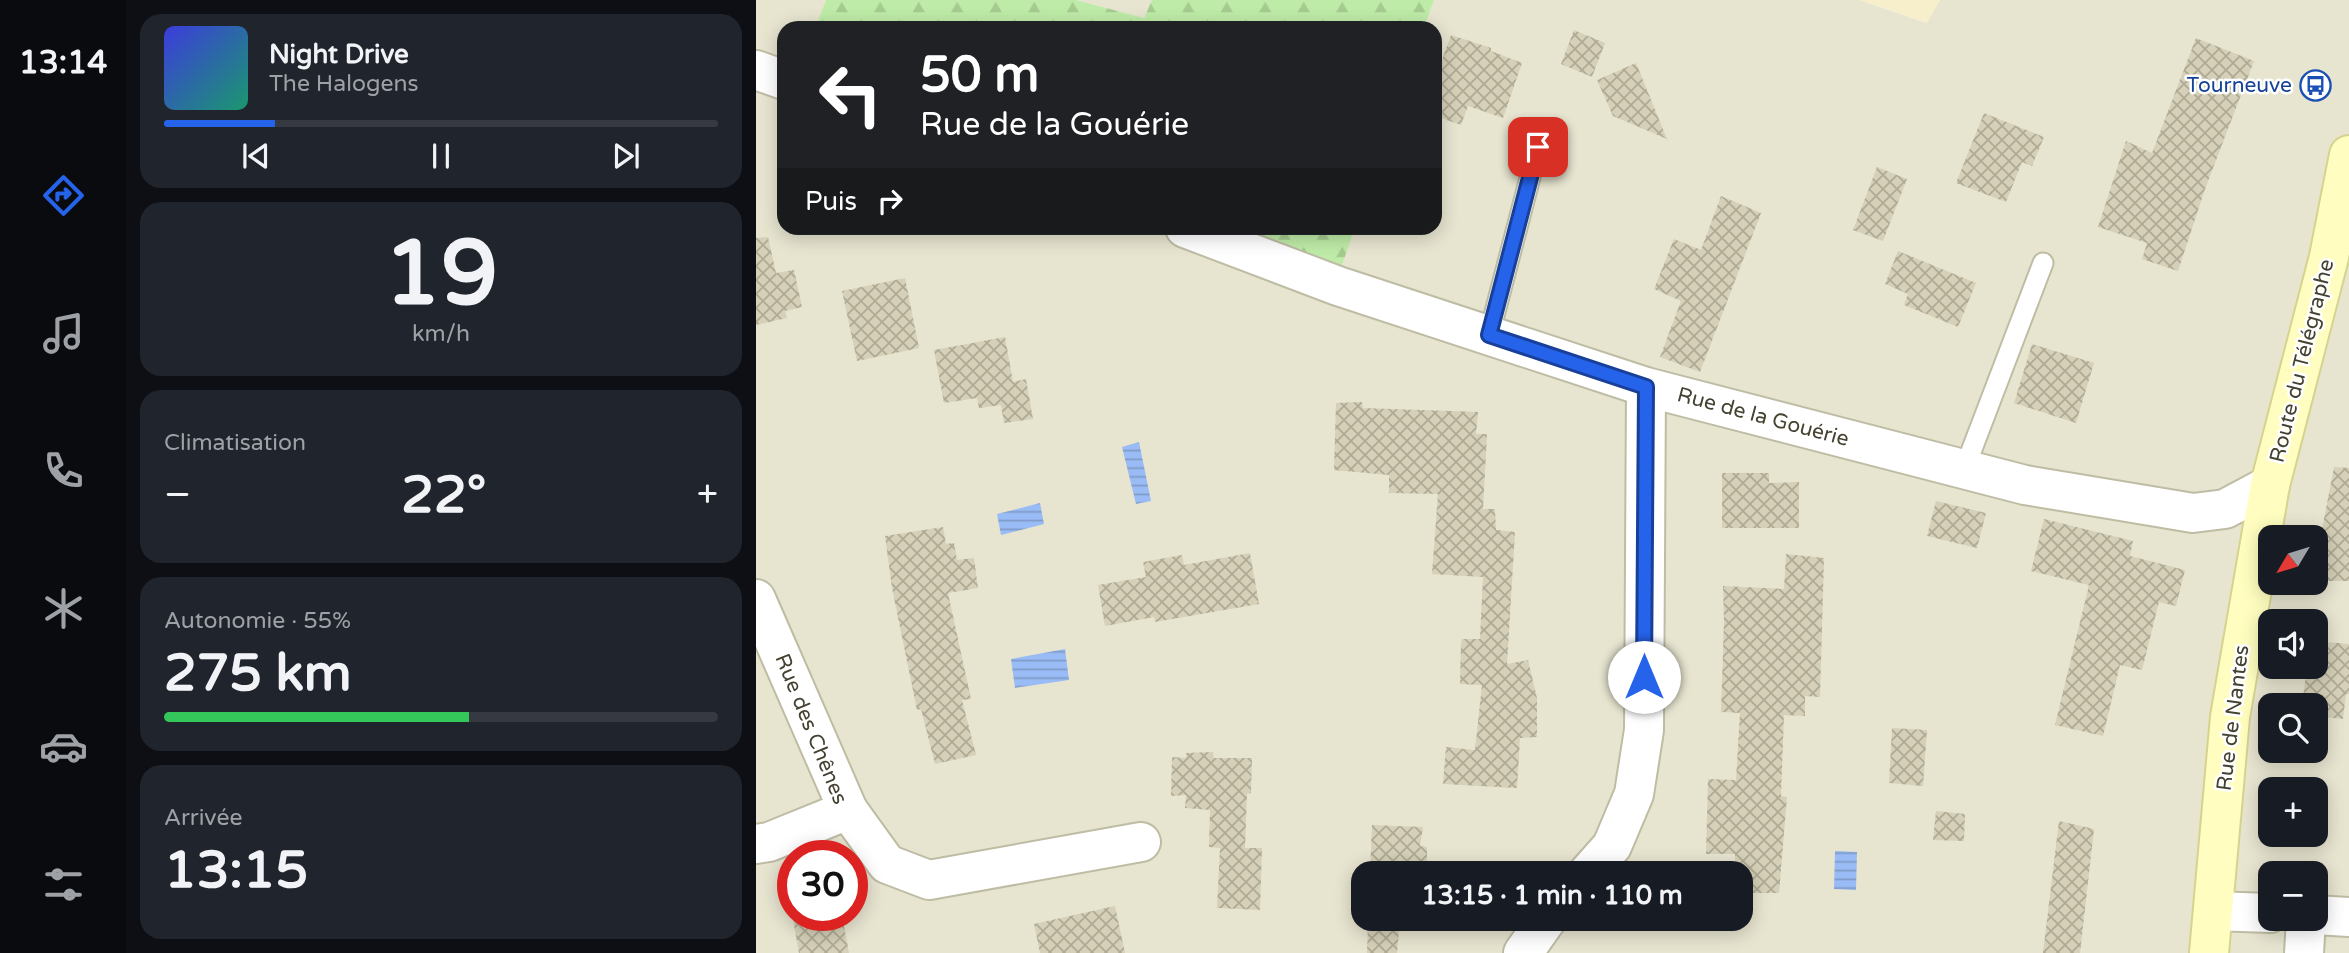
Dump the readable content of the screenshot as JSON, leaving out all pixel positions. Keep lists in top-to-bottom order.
{
  "streets": {
    "main road": ["Route du Télégraphe", "Rue de Nantes"],
    "street": ["Rue de la Gouérie", "Rue des Chênes"]
  },
  "crossings": [
    ["Route du Télégraphe", "Rue de la Gouérie"],
    ["Route du Télégraphe", "Rue de Nantes"],
    ["Rue de la Gouérie", "Rue de Nantes"]
  ],
  "places": {
    "bus stop": ["Tourneuve"]
  },
  "north": "bottom left",
  "page": {
    "tabs": "13:14",
    "turn": ["50 m", "Rue de la Gouérie"],
    "song": ["Night Drive", "The Halogens"],
    "then": "Puis",
    "tile": [
      ["19", "km/h"],
      "Climatisation",
      ["Autonomie · 55%", "275 km"],
      ["Arrivée", "13:15"]
    ],
    "heat": ["−", "22°", "+"],
    "map_buttons": ["+", "−"],
    "limit": "30",
    "trip": "13:15 · 1 min · 110 m"
  }
}
